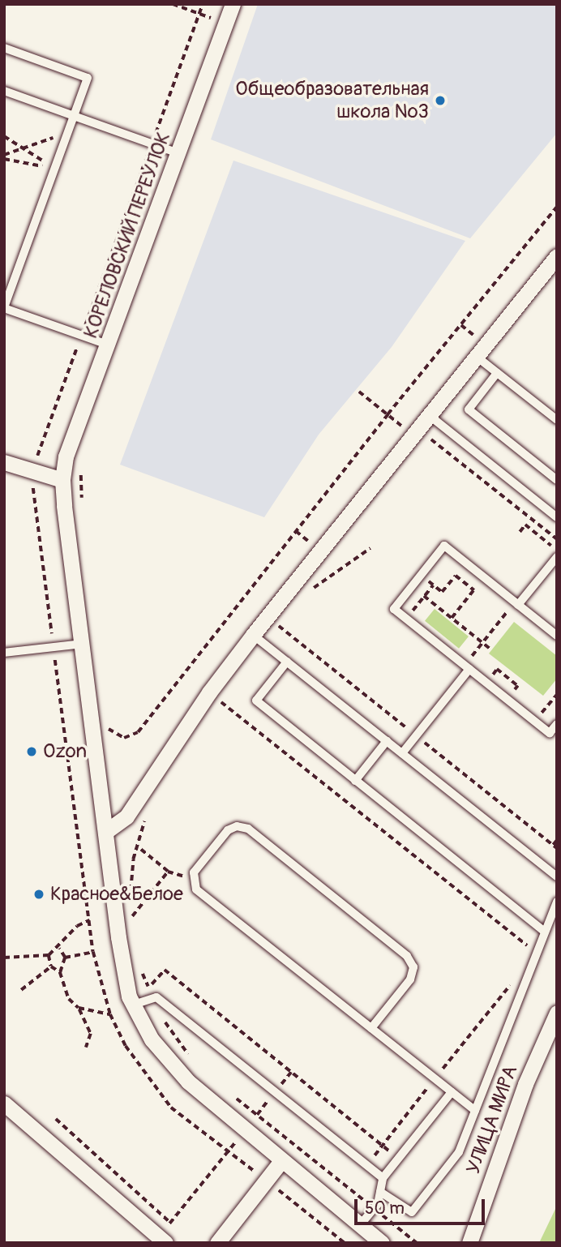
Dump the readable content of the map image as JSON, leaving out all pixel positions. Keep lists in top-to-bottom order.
{
  "streets": {
    "street": ["КОРЕЛОВСКИЙ ПЕРЕУЛОК", "УЛИЦА МИРА"]
  },
  "places": ["Общеобразовательная школа №3", "Ozon", "Красное&Белое"],
  "scale_bar": "50 m"
}
